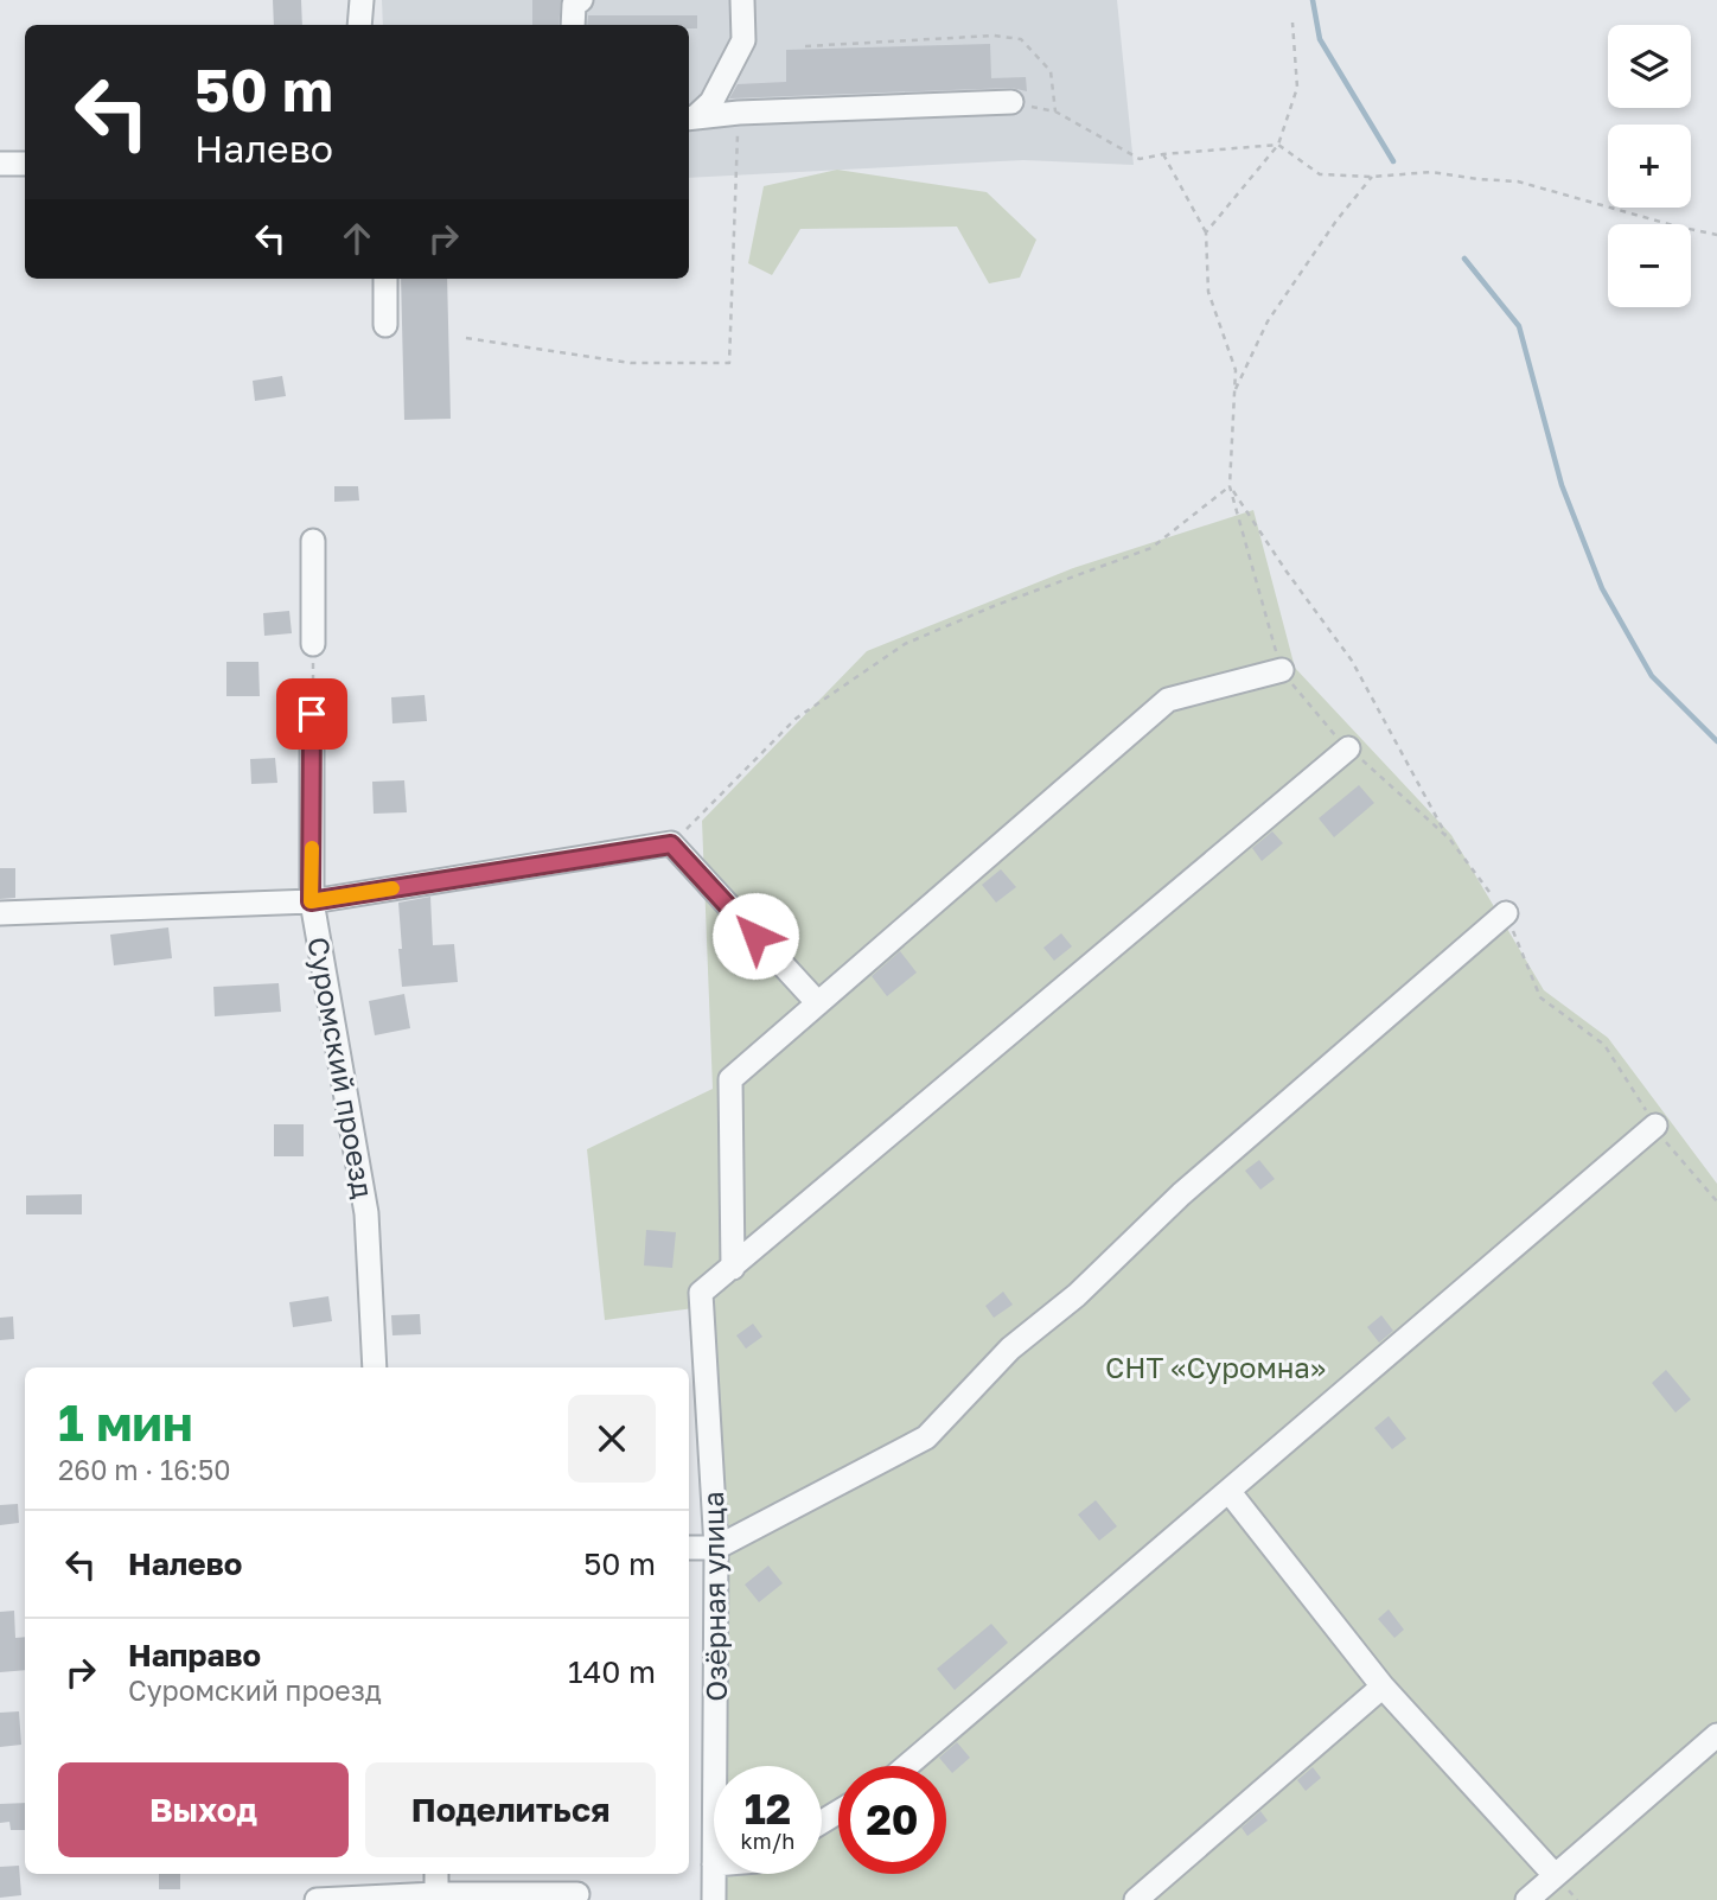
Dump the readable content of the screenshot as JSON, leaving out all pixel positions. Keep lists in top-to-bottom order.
{
  "streets": {
    "street": ["Суромский проезд", "Озёрная улица"]
  },
  "parks": ["СНТ «Суромна»"],
  "page": {
    "map_buttons": ["+", "−"],
    "turn": ["50 m", "Налево"],
    "heading": ["1 мин", "260 m · 16:50"],
    "list": [
      {
        "name": "Налево",
        "value": "50 m"
      },
      {
        "name": "Направо",
        "note": "Суромский проезд",
        "value": "140 m"
      }
    ],
    "buttons": ["Выход", "Поделиться"],
    "speed": "12 km/h",
    "limit": "20"
  }
}
